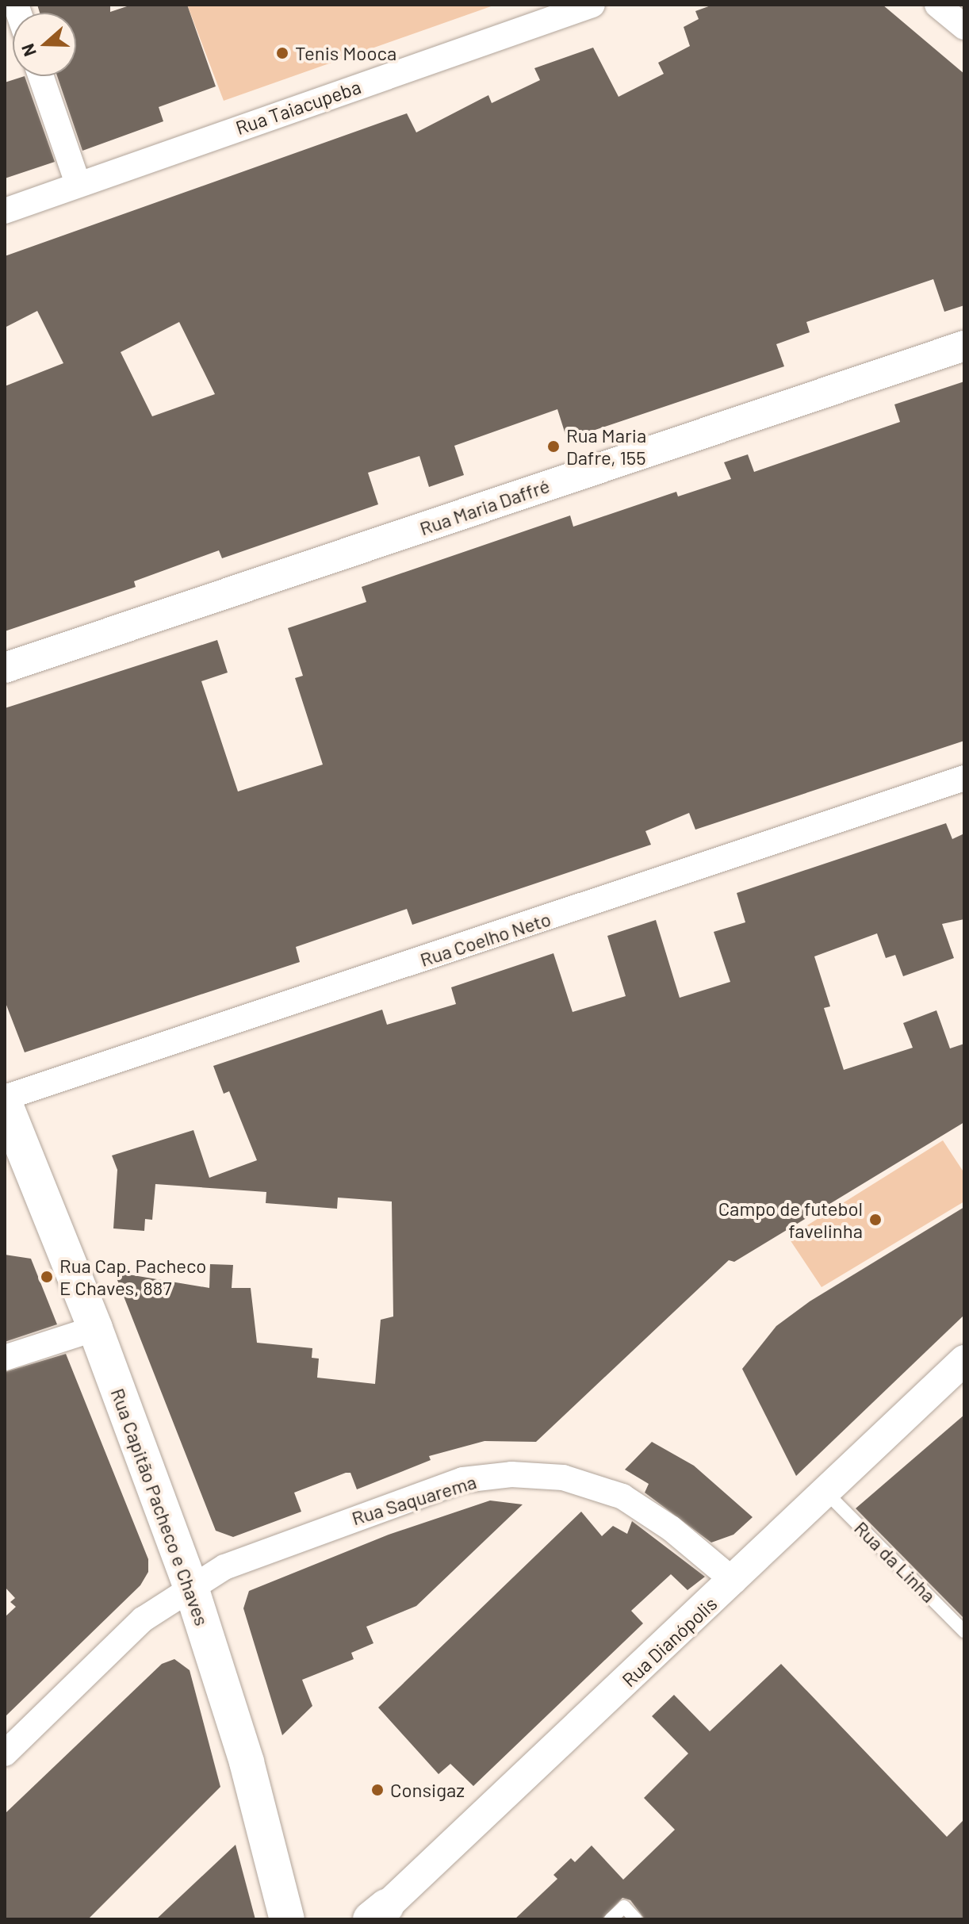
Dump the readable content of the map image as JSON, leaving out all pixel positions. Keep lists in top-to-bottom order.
{
  "streets": {
    "main road": ["Rua Capitão Pacheco e Chaves"],
    "street": [
      "Rua Taiacupeba",
      "Rua Maria Daffré",
      "Rua Coelho Neto",
      "Rua Saquarema",
      "Rua Dianópolis"
    ],
    "lane": ["Rua da Linha"]
  },
  "crossings": [
    ["Rua Saquarema", "Rua Capitão Pacheco e Chaves"],
    ["Rua Saquarema", "Rua Dianópolis"],
    ["Rua da Linha", "Rua Dianópolis"]
  ],
  "places": [
    "Tenis Mooca",
    "Rua Maria Dafre, 155",
    "Campo de futebol favelinha",
    "Rua Cap. Pacheco E Chaves, 887",
    "Consigaz"
  ],
  "north": "left"
}
